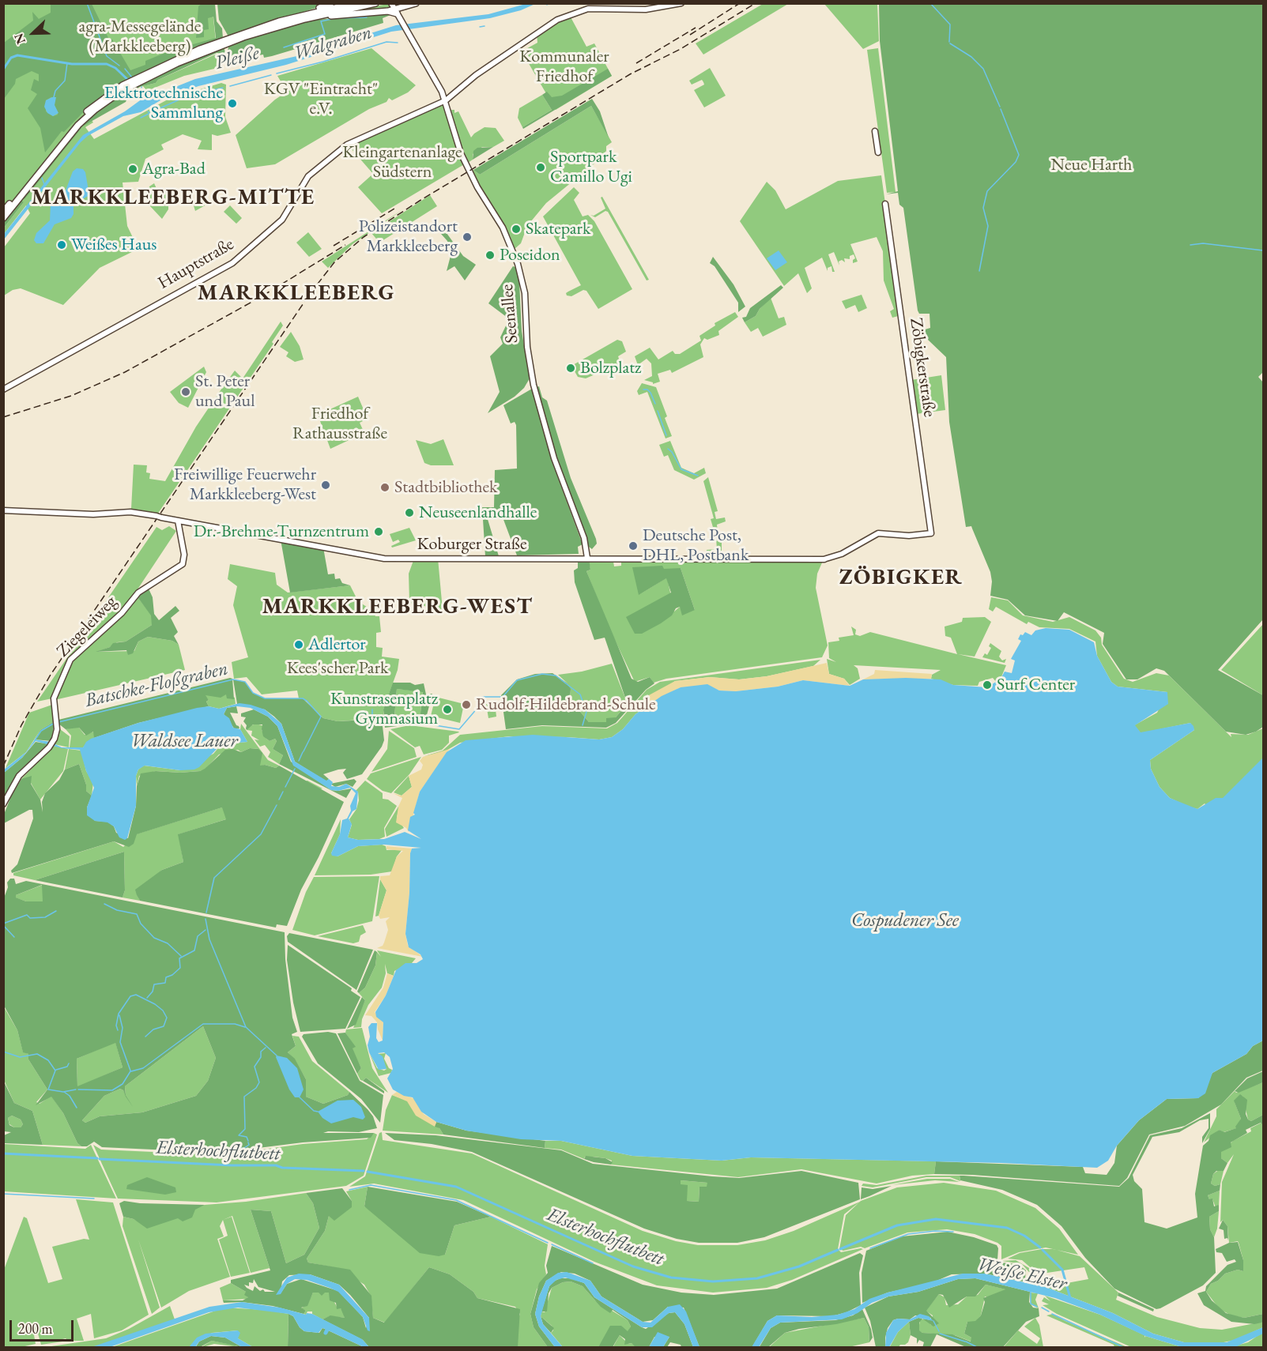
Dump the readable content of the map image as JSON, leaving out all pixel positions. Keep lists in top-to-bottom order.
{
  "streets": {
    "main road": [
      "Hauptstraße",
      "Seenallee",
      "Zöbigkerstraße",
      "Koburger Straße",
      "Ziegeleiweg"
    ]
  },
  "crossings": [
    ["Hauptstraße", "Seenallee"],
    ["Seenallee", "Koburger Straße"],
    ["Zöbigkerstraße", "Koburger Straße"],
    ["Koburger Straße", "Ziegeleiweg"]
  ],
  "districts": [
    "MARKKLEEBERG-MITTE",
    "MARKKLEEBERG",
    "ZÖBIGKER",
    "MARKKLEEBERG-WEST"
  ],
  "water": [
    "Walgraben",
    "Pleiße",
    "Batschke‐Floßgraben",
    "Waldsee Lauer",
    "Cospudener See",
    "Elsterhochflutbett",
    "Weiße Elster"
  ],
  "parks": [
    "agra-Messegelände (Markkleeberg)",
    "Kommunaler Friedhof",
    "KGV \"Eintracht\" e.V.",
    "Kleingartenanlage Südstern",
    "Neue Harth",
    "Friedhof Rathausstraße",
    "Kees'scher Park"
  ],
  "places": [
    "Elektrotechnische Sammlung",
    "Sportpark Camillo Ugi",
    "Agra-Bad",
    "Skatepark",
    "Polizeistandort Markkleeberg",
    "Weißes Haus",
    "Poseidon",
    "Bolzplatz",
    "St. Peter und Paul",
    "Freiwillige Feuerwehr Markkleeberg-West",
    "Stadtbibliothek",
    "Neuseenlandhalle",
    "Dr.-Brehme-Turnzentrum",
    "Deutsche Post, DHL, Postbank",
    "Adlertor",
    "Surf Center",
    "Rudolf-Hildebrand-Schule",
    "Kunstrasenplatz Gymnasium"
  ],
  "scale_bar": "200 m",
  "north": "bottom left"
}
